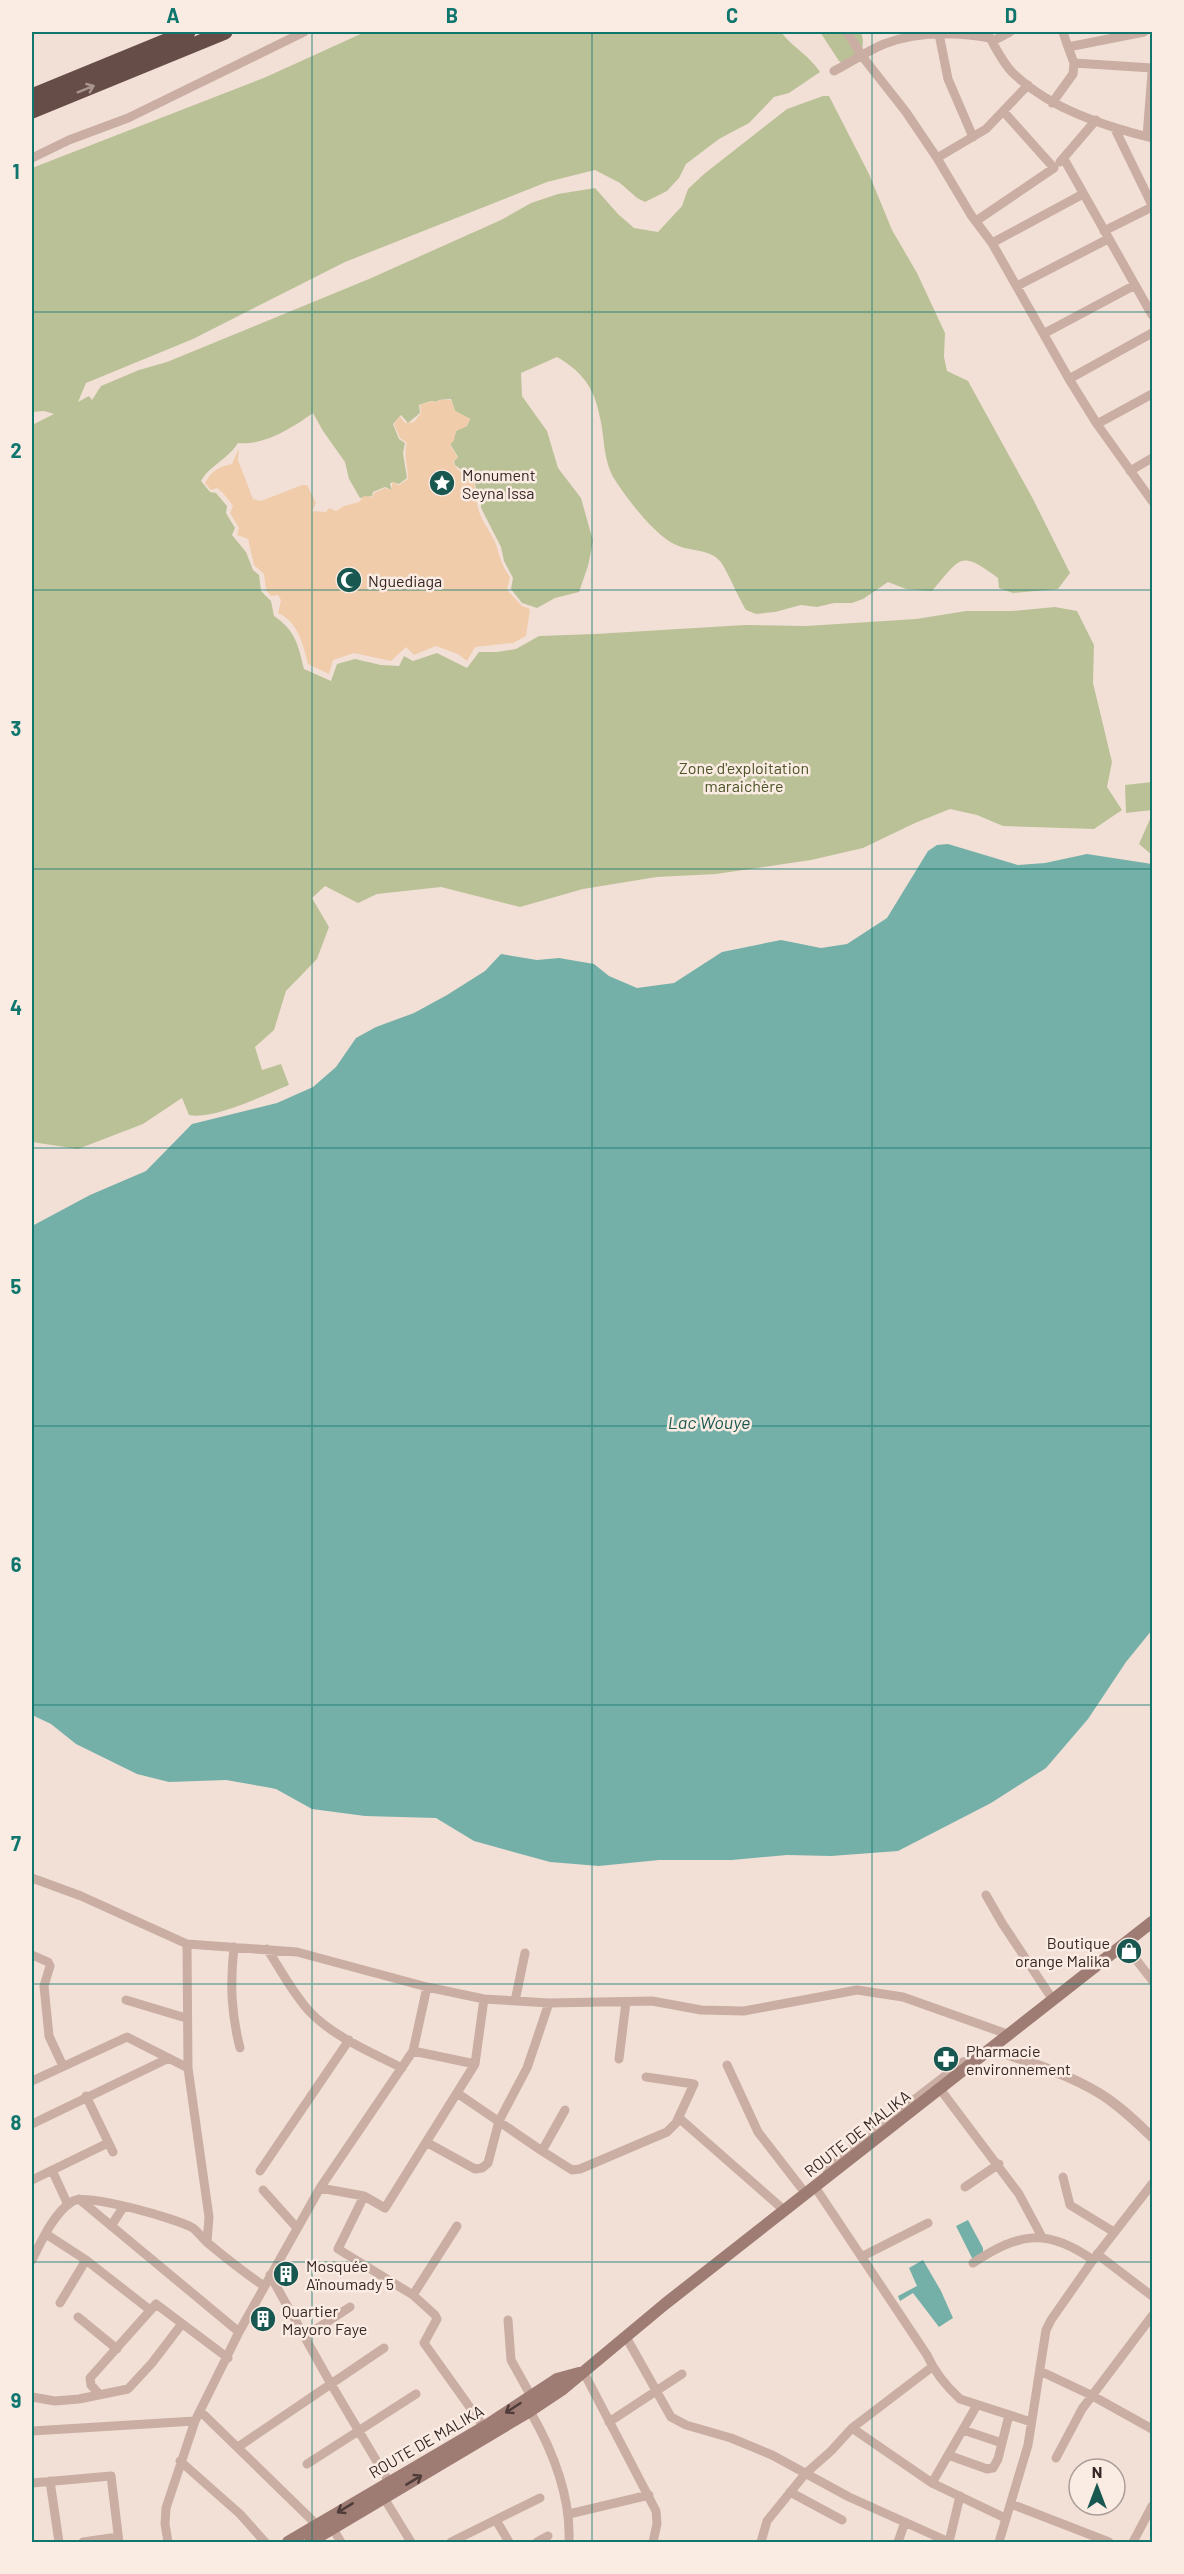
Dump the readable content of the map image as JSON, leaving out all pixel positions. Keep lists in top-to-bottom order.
{
  "streets": {
    "main road": ["ROUTE DE MALIKA"]
  },
  "water": ["Lac Wouye"],
  "parks": ["Zone d'exploitation maraichère"],
  "places": {
    "place": ["Monument Seyna Issa"],
    "mosque": ["Nguediaga"],
    "shop": ["Boutique orange Malika"],
    "pharmacy": ["Pharmacie environnement"],
    "building": ["Mosquée Aïnoumady 5", "Quartier Mayoro Faye"]
  },
  "north": "top",
  "grid": {
    "columns": [
      "A",
      "B",
      "C",
      "D"
    ],
    "rows": [
      "1",
      "2",
      "3",
      "4",
      "5",
      "6",
      "7",
      "8",
      "9"
    ]
  }
}
